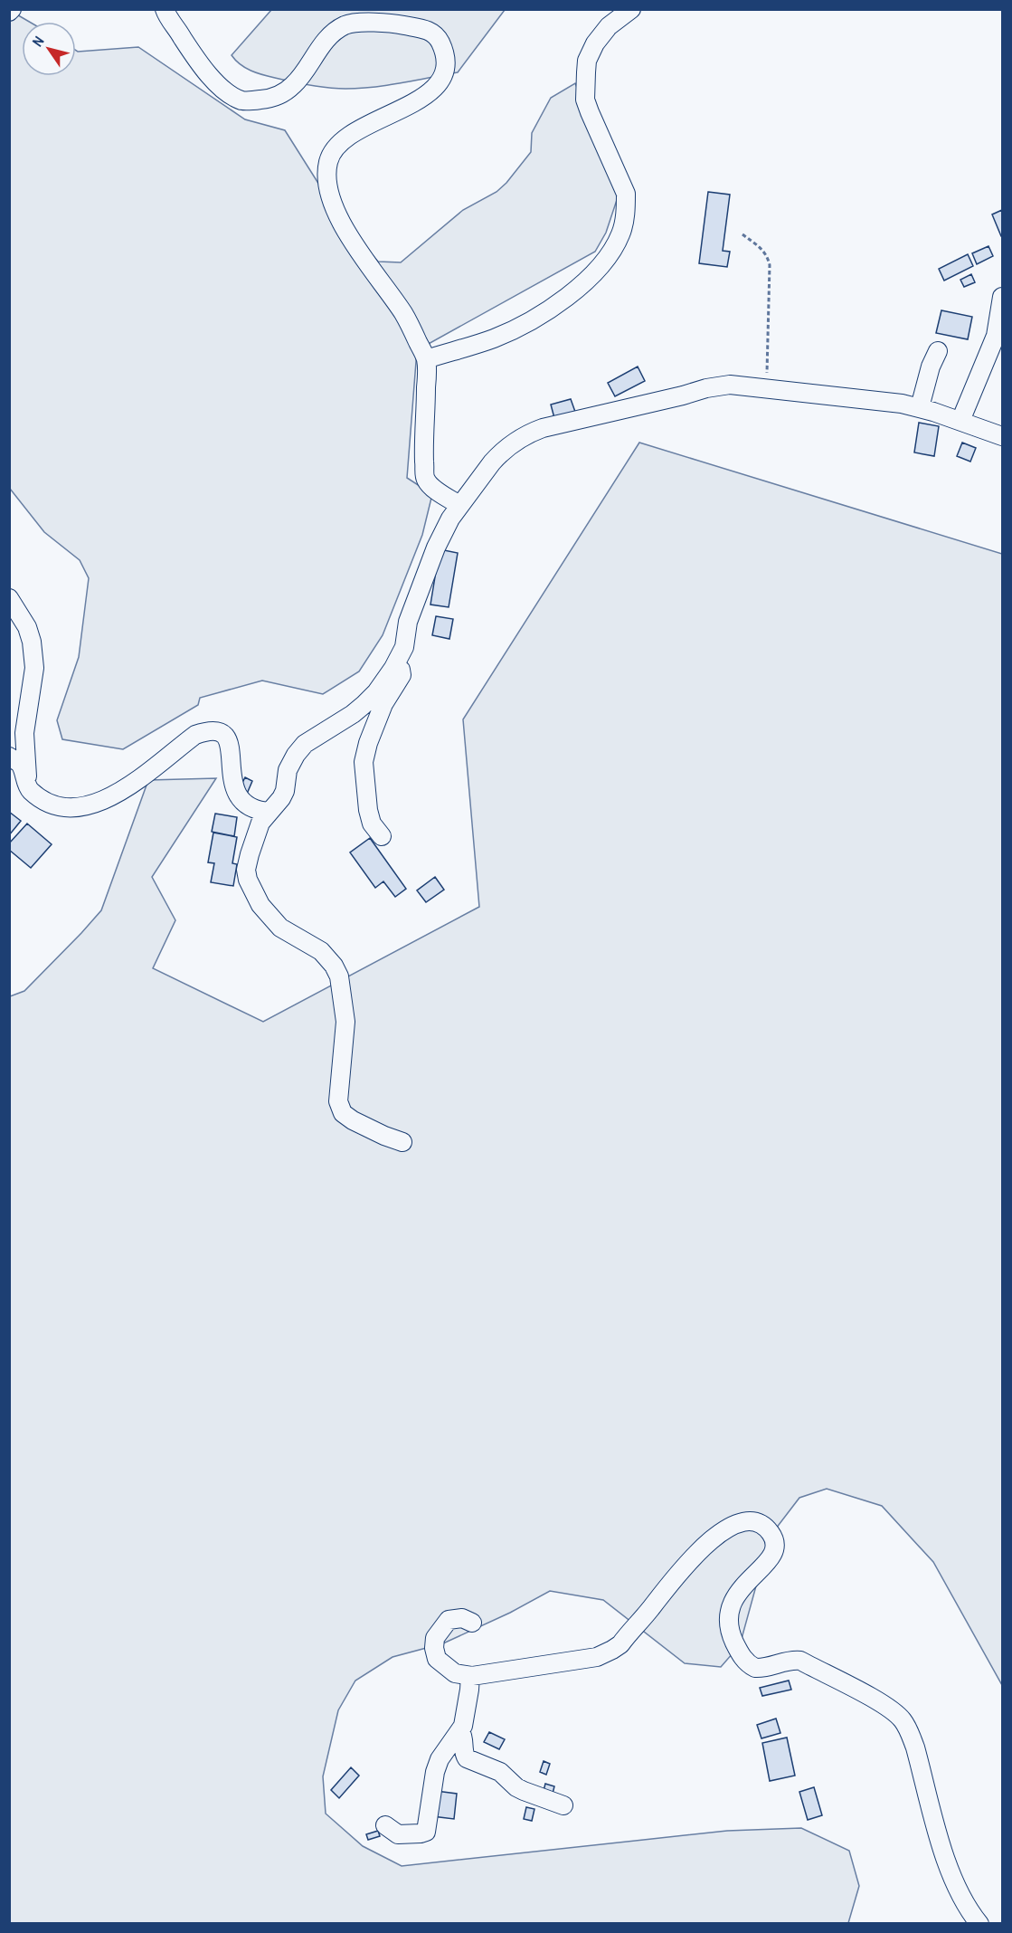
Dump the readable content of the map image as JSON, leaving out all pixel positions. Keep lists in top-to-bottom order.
{
  "north": "top left"
}
